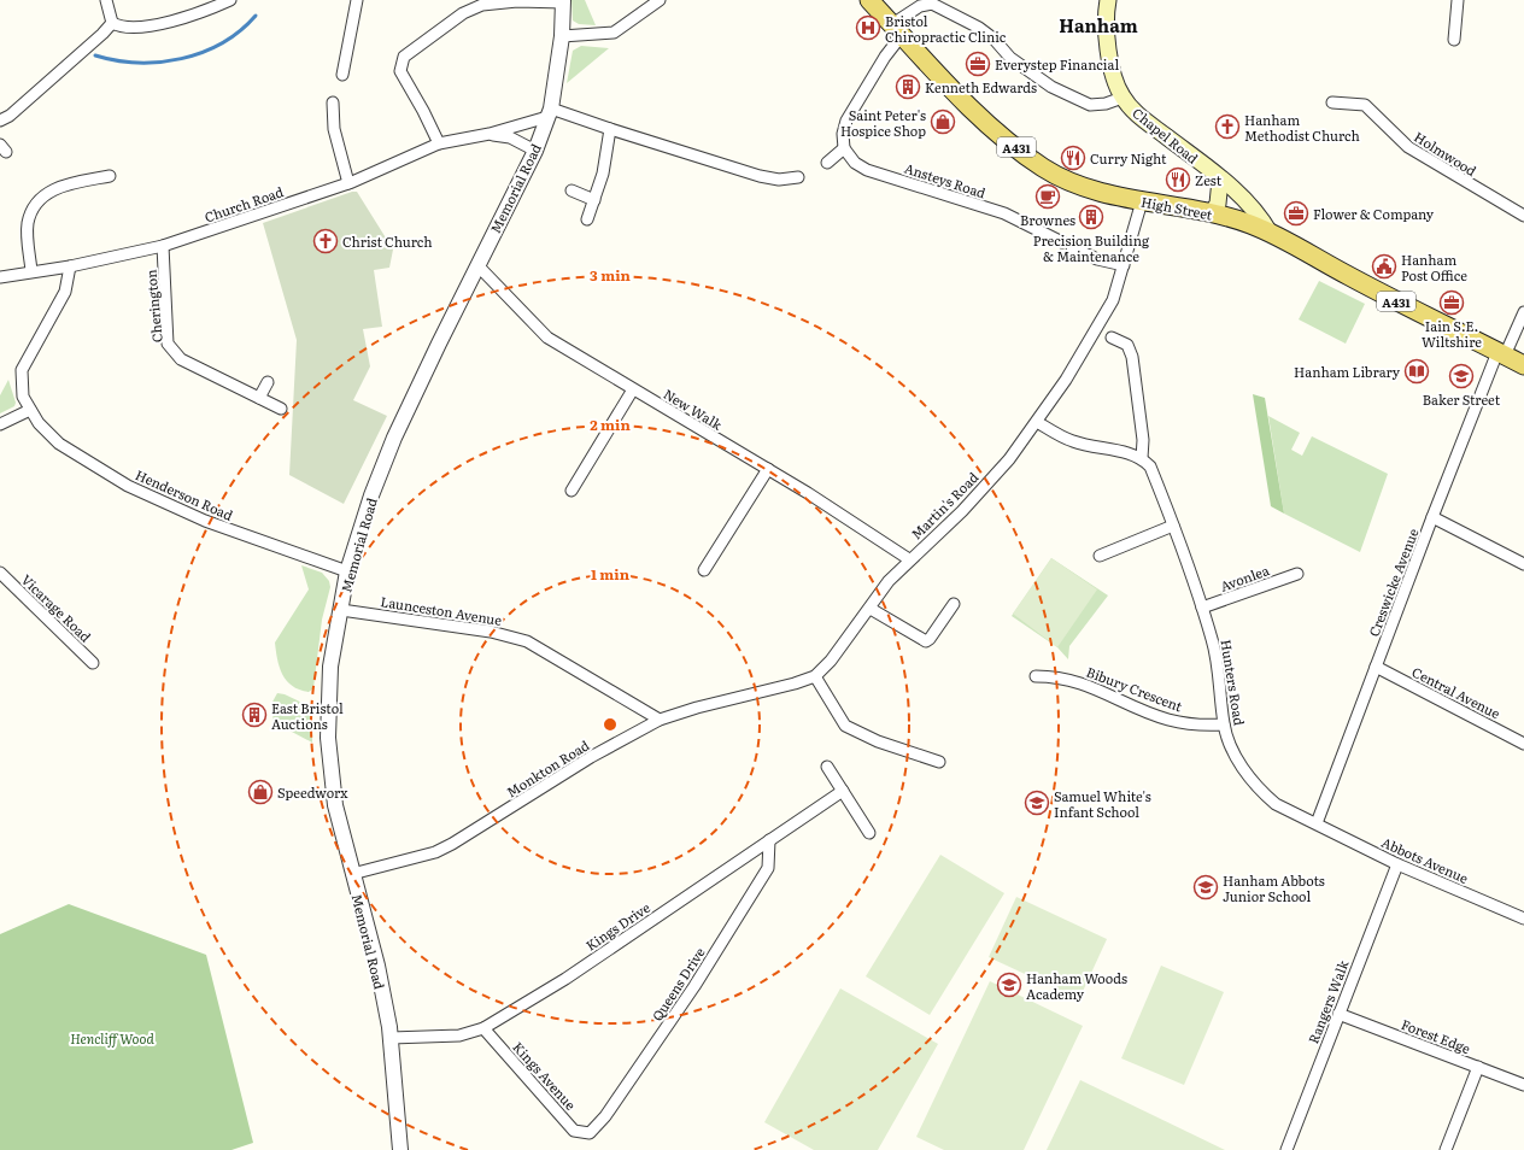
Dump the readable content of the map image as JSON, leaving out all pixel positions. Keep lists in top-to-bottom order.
{
  "streets": {
    "main road": ["Chapel Road", "A431", "High Street"],
    "street": [
      "Holmwood",
      "Ansteys Road",
      "Memorial Road",
      "Church Road",
      "Cherington",
      "New Walk",
      "Henderson Road",
      "Martin's Road",
      "Avonlea",
      "Creswicke Avenue",
      "Vicarage Road",
      "Launceston Avenue",
      "Hunters Road",
      "Bibury Crescent",
      "Central Avenue",
      "Monkton Road",
      "Abbots Avenue",
      "Kings Drive",
      "Queens Drive",
      "Rangers Walk",
      "Forest Edge",
      "Kings Avenue"
    ]
  },
  "crossings": [
    ["Chapel Road", "High Street"],
    ["Ansteys Road", "Martin's Road"],
    ["Memorial Road", "Church Road"],
    ["Memorial Road", "New Walk"],
    ["Memorial Road", "Henderson Road"],
    ["Memorial Road", "Launceston Avenue"],
    ["Memorial Road", "Monkton Road"],
    ["Memorial Road", "Kings Drive"],
    ["Church Road", "Cherington"],
    ["High Street", "Martin's Road"],
    ["High Street", "Creswicke Avenue"],
    ["New Walk", "Martin's Road"],
    ["Martin's Road", "Monkton Road"],
    ["Avonlea", "Hunters Road"],
    ["Creswicke Avenue", "Hunters Road"],
    ["Creswicke Avenue", "Central Avenue"],
    ["Creswicke Avenue", "Abbots Avenue"],
    ["Launceston Avenue", "Monkton Road"],
    ["Hunters Road", "Bibury Crescent"],
    ["Hunters Road", "Abbots Avenue"],
    ["Abbots Avenue", "Rangers Walk"],
    ["Kings Drive", "Queens Drive"],
    ["Kings Drive", "Kings Avenue"],
    ["Queens Drive", "Kings Avenue"],
    ["Rangers Walk", "Forest Edge"]
  ],
  "districts": ["Hanham"],
  "parks": ["Hencliff Wood"],
  "places": {
    "hospital": ["Bristol Chiropractic Clinic"],
    "office": ["Everystep Financial", "Flower & Company", "Iain S.E. Wiltshire"],
    "building": ["Kenneth Edwards", "Precision Building & Maintenance", "East Bristol Auctions"],
    "shop": ["Saint Peter's Hospice Shop", "Speedworx"],
    "church": ["Hanham Methodist Church", "Christ Church"],
    "restaurant": ["Curry Night", "Zest"],
    "cafe": ["Brownes"],
    "public building": ["Hanham Post Office"],
    "library": ["Hanham Library"],
    "school or university": [
      "Baker Street",
      "Samuel White's Infant School",
      "Hanham Abbots Junior School",
      "Hanham Woods Academy"
    ]
  },
  "rings": ["3 min", "2 min", "1 min"]
}
